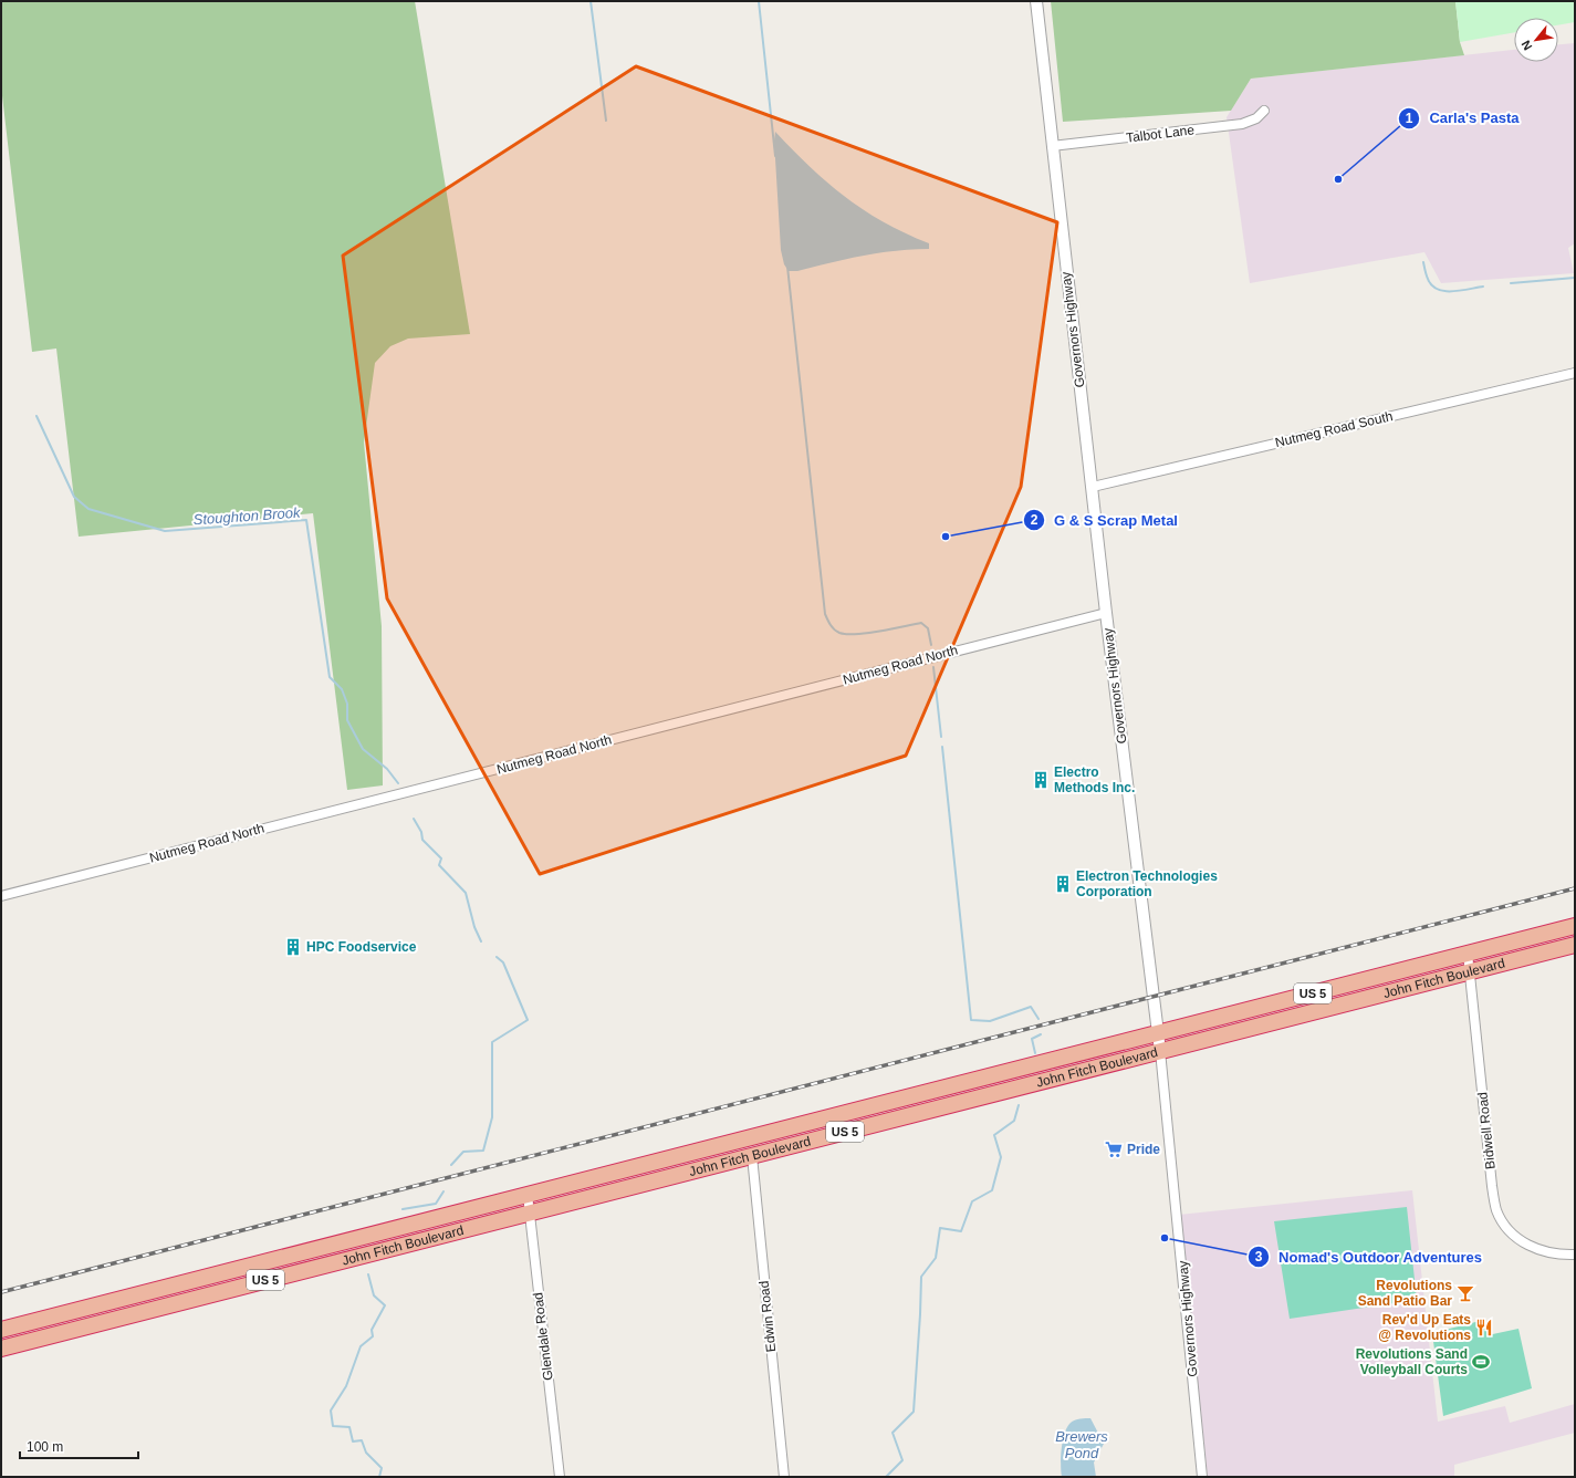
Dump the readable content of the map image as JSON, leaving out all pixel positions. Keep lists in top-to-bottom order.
{
  "streets": {
    "highway": ["John Fitch Boulevard", "US 5"],
    "street": [
      "Talbot Lane",
      "Governors Highway",
      "Nutmeg Road South",
      "Nutmeg Road North",
      "Bidwell Road",
      "Edwin Road",
      "Glendale Road"
    ]
  },
  "crossings": [
    ["Talbot Lane", "Governors Highway"],
    ["Governors Highway", "Nutmeg Road South"],
    ["Governors Highway", "Nutmeg Road North"],
    ["Governors Highway", "John Fitch Boulevard"],
    ["John Fitch Boulevard", "Bidwell Road"],
    ["John Fitch Boulevard", "Edwin Road"],
    ["John Fitch Boulevard", "Glendale Road"]
  ],
  "water": ["Stoughton Brook", "Brewers Pond"],
  "places": {
    "other": ["Carla's Pasta", "G & S Scrap Metal", "Nomad's Outdoor Adventures"],
    "building": ["Electro Methods Inc.", "Electron Technologies Corporation", "HPC Foodservice"],
    "supermarket": ["Pride"],
    "bar": ["Revolutions Sand Patio Bar"],
    "restaurant": ["Rev'd Up Eats @ Revolutions"],
    "sports": ["Revolutions Sand Volleyball Courts"]
  },
  "scale_bar": "100 m",
  "north": "bottom left"
}
